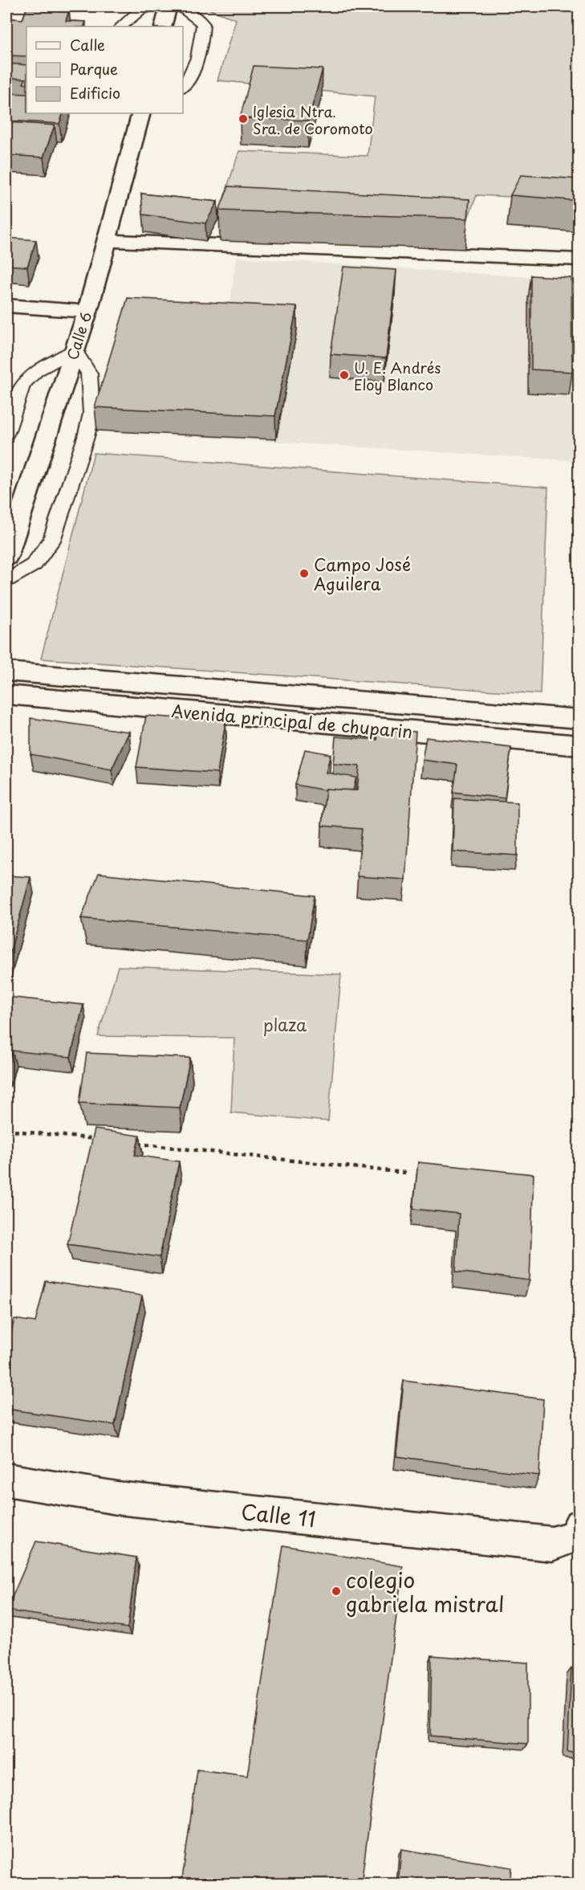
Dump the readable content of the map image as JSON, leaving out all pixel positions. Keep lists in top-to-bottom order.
{
  "streets": {
    "street": ["Calle 6", "Avenida principal de chuparin", "Calle 11"]
  },
  "parks": ["plaza"],
  "places": [
    "Iglesia Ntra. Sra. de Coromoto",
    "U. E. Andrés Eloy Blanco",
    "Campo José Aguilera",
    "colegio gabriela mistral"
  ],
  "legend": ["Calle", "Parque", "Edificio"]
}
